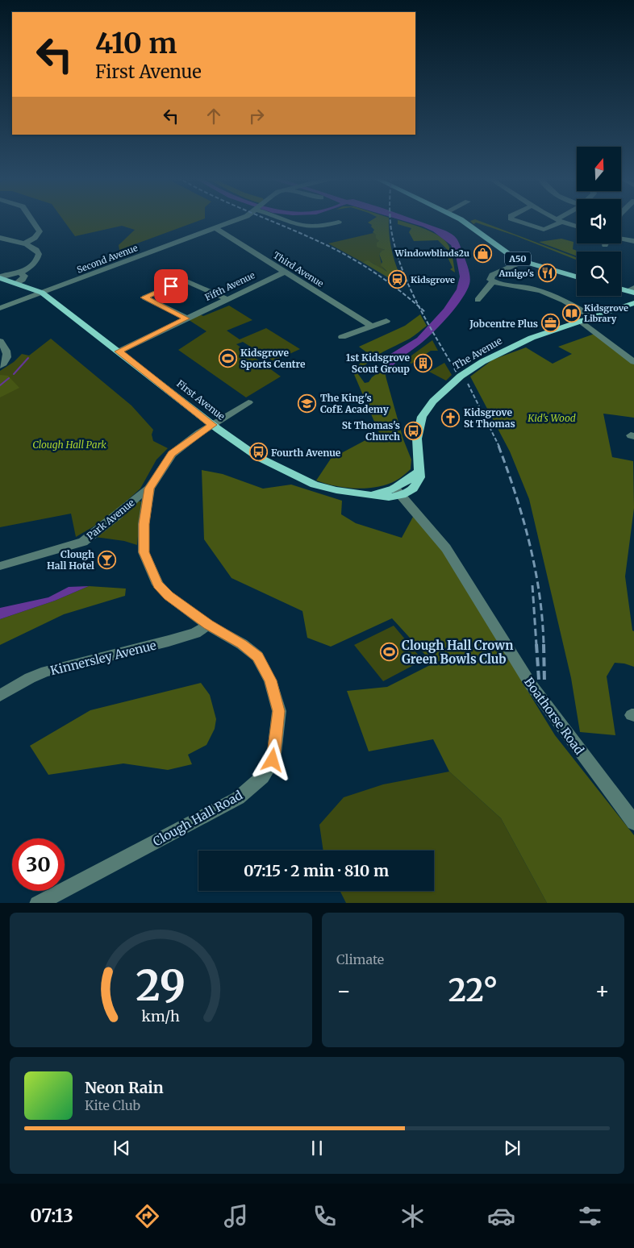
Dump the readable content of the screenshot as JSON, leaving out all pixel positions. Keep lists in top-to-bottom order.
{
  "streets": {
    "main road": ["A50", "The Avenue", "First Avenue"],
    "street": [
      "Second Avenue",
      "Third Avenue",
      "Fifth Avenue",
      "Park Avenue",
      "Kinnersley Avenue",
      "Boathorse Road",
      "Clough Hall Road"
    ]
  },
  "crossings": [
    ["Second Avenue", "Third Avenue"],
    ["Second Avenue", "First Avenue"],
    ["Third Avenue", "Fifth Avenue"],
    ["Fifth Avenue", "First Avenue"],
    ["The Avenue", "First Avenue"],
    ["The Avenue", "Boathorse Road"],
    ["First Avenue", "Boathorse Road"],
    ["First Avenue", "Clough Hall Road"],
    ["Park Avenue", "Clough Hall Road"],
    ["Kinnersley Avenue", "Clough Hall Road"]
  ],
  "parks": ["Kid's Wood", "Clough Hall Park"],
  "places": {
    "shop": ["Windowblinds2u"],
    "restaurant": ["Amigo's"],
    "station": ["Kidsgrove"],
    "library": ["Kidsgrove Library"],
    "office": ["Jobcentre Plus"],
    "sports": ["Kidsgrove Sports Centre", "Clough Hall Crown Green Bowls Club"],
    "building": ["1st Kidsgrove Scout Group"],
    "school or university": ["The King's CofE Academy"],
    "church": ["Kidsgrove St Thomas"],
    "bus stop": ["St Thomas's Church", "Fourth Avenue"],
    "bar": ["Clough Hall Hotel"]
  },
  "north": "top",
  "page": {
    "turn": ["410 m", "First Avenue"],
    "limit": "30",
    "trip": "07:15 · 2 min · 810 m",
    "tile": "Climate",
    "heat": ["−", "22°", "+"],
    "song": ["Neon Rain", "Kite Club"],
    "tabs": "07:13",
    "gauge": ["29", "km/h"]
  }
}
